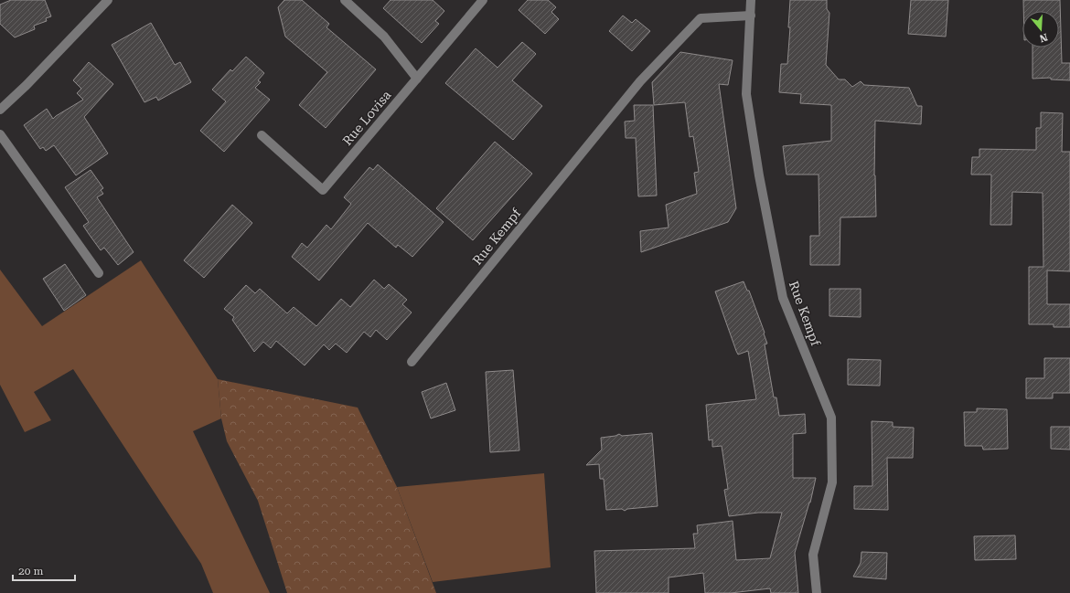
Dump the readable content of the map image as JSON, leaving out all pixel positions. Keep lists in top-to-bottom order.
{
  "streets": {
    "street": ["Rue Lovisa", "Rue Kempf"]
  },
  "scale_bar": "20 m",
  "north": "bottom"
}
